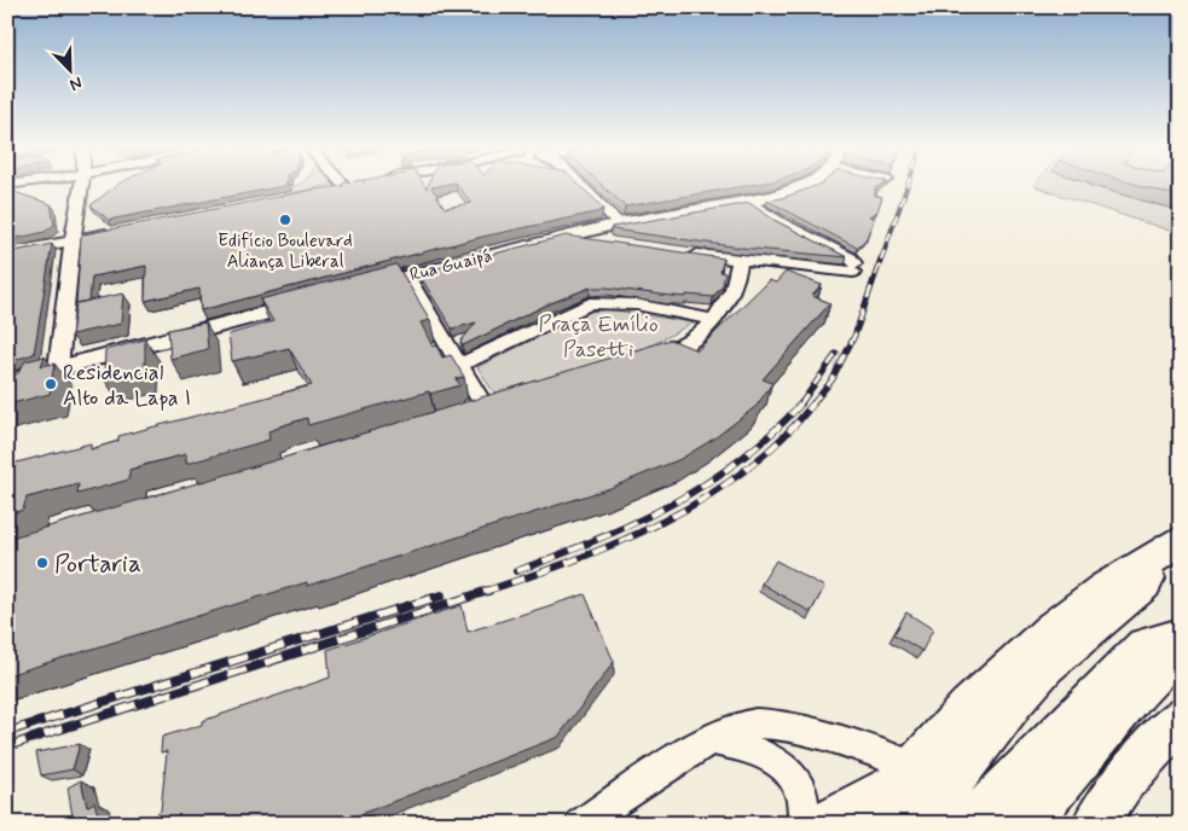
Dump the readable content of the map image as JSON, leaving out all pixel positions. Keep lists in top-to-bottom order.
{
  "streets": {
    "main road": ["Rua Guaipá"]
  },
  "parks": ["Praça Emílio Pasetti"],
  "places": ["Edifício Boulevard Aliança Liberal", "Residencial Alto da Lapa I", "Portaria"],
  "north": "bottom right"
}
